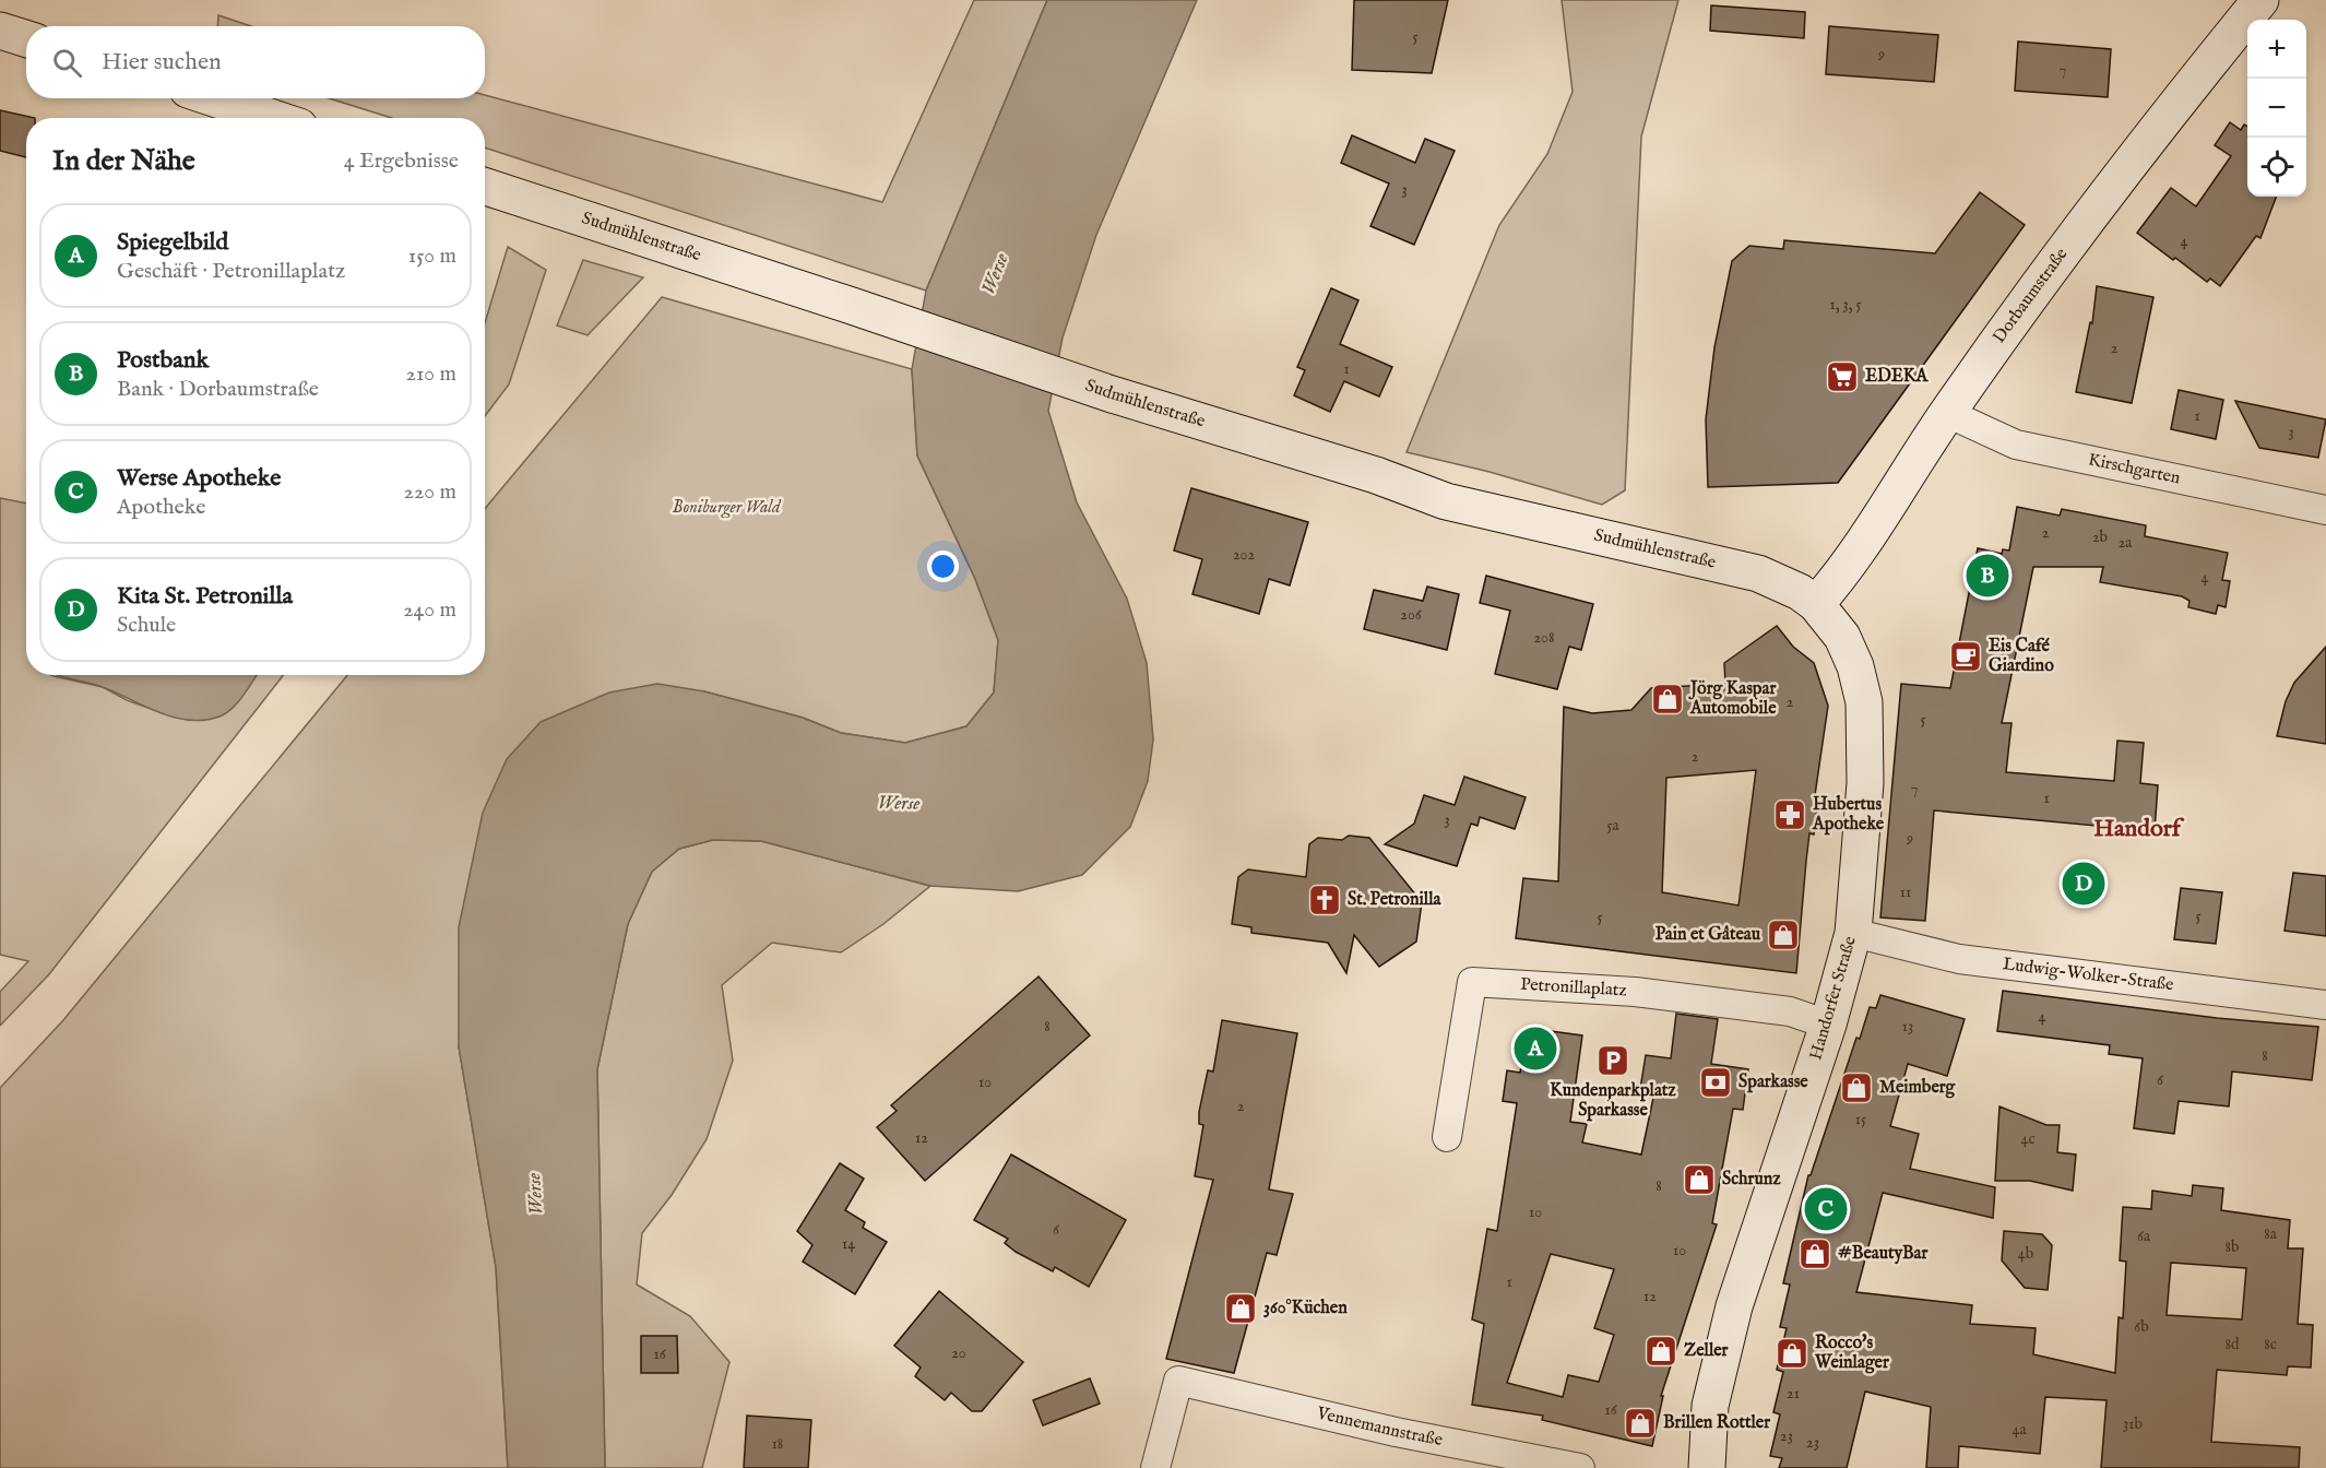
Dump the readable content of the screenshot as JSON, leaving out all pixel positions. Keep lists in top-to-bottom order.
{
  "streets": {
    "street": [
      "Sudmühlenstraße",
      "Dorbaumstraße",
      "Kirschgarten",
      "Ludwig-Wolker-Straße",
      "Petronillaplatz",
      "Handorfer Straße",
      "Vennemannstraße"
    ]
  },
  "crossings": [
    ["Sudmühlenstraße", "Dorbaumstraße"],
    ["Sudmühlenstraße", "Handorfer Straße"],
    ["Dorbaumstraße", "Kirschgarten"],
    ["Dorbaumstraße", "Handorfer Straße"],
    ["Ludwig-Wolker-Straße", "Handorfer Straße"],
    ["Petronillaplatz", "Handorfer Straße"]
  ],
  "districts": ["Handorf"],
  "water": ["Werse"],
  "parks": ["Boniburger Wald"],
  "places": {
    "supermarket": ["EDEKA"],
    "cafe": ["Eis Café Giardino"],
    "shop": [
      "Jörg Kaspar Automobile",
      "Pain et Gâteau",
      "Meimberg",
      "Schrunz",
      "#BeautyBar",
      "360°Küchen",
      "Zeller",
      "Rocco's Weinlager",
      "Brillen Rottler"
    ],
    "pharmacy": ["Hubertus Apotheke"],
    "church": ["St. Petronilla"],
    "parking": ["Kundenparkplatz Sparkasse"],
    "bank": ["Sparkasse"]
  },
  "house_numbers": [
    "5",
    "9",
    "7",
    "3",
    "4",
    "1, 3, 5",
    "2",
    "1",
    "1",
    "3",
    "2",
    "2b",
    "2a",
    "202",
    "4",
    "206",
    "208",
    "2",
    "5",
    "2",
    "7",
    "1",
    "3",
    "5a",
    "9",
    "11",
    "5",
    "5",
    "4",
    "8",
    "13",
    "8",
    "6",
    "10",
    "2",
    "15",
    "12",
    "4c",
    "8",
    "10",
    "6",
    "8a",
    "6a",
    "14",
    "8b",
    "10",
    "4b",
    "1",
    "12",
    "6b",
    "8d",
    "8c",
    "20",
    "16",
    "21",
    "16",
    "31b",
    "4a",
    "23",
    "23",
    "18"
  ],
  "page": {
    "map_buttons": ["+", "−"],
    "search": "Hier suchen",
    "heading": ["In der Nähe", "4 Ergebnisse"],
    "list": [
      {
        "mark": "A",
        "name": "Spiegelbild",
        "note": "Geschäft · Petronillaplatz",
        "value": "150 m"
      },
      {
        "mark": "B",
        "name": "Postbank",
        "note": "Bank · Dorbaumstraße",
        "value": "210 m"
      },
      {
        "mark": "C",
        "name": "Werse Apotheke",
        "note": "Apotheke",
        "value": "220 m"
      },
      {
        "mark": "D",
        "name": "Kita St. Petronilla",
        "note": "Schule",
        "value": "240 m"
      }
    ],
    "pins": [
      "B",
      "D",
      "A",
      "C"
    ]
  }
}
